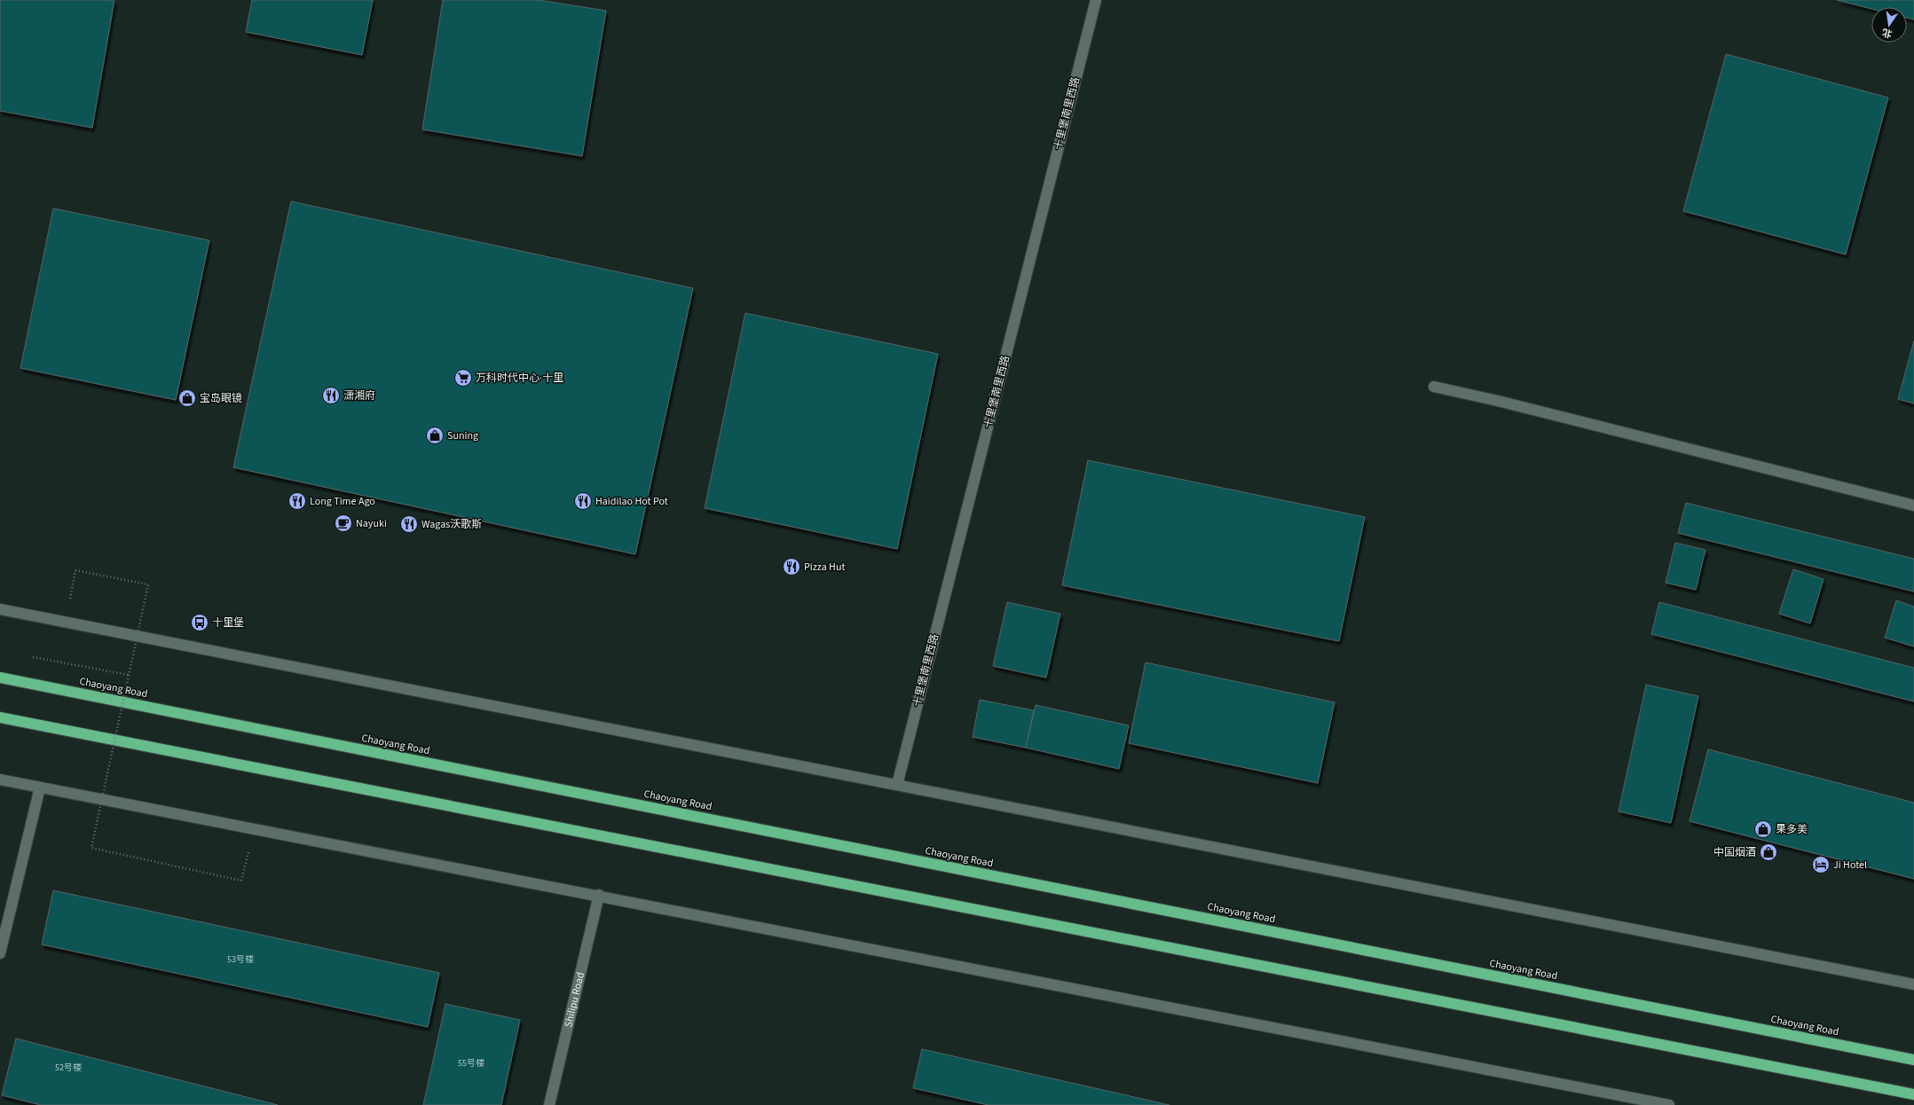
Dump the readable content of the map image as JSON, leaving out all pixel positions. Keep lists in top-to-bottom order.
{
  "streets": {
    "highway": ["Chaoyang Road"],
    "street": ["十里堡南里西路", "Shilipu Road"]
  },
  "places": {
    "supermarket": ["万科时代中心·十里"],
    "restaurant": [
      "潇湘府",
      "Long Time Ago",
      "Haidilao Hot Pot",
      "Wagas沃歌斯",
      "Pizza Hut"
    ],
    "shop": [
      "宝岛眼镜",
      "Suning",
      "果多美",
      "中国烟酒"
    ],
    "cafe": ["Nayuki"],
    "bus stop": ["十里堡"],
    "hotel": ["Ji Hotel"]
  },
  "house_numbers": ["53号楼", "55号楼", "52号楼"],
  "north": "bottom"
}
